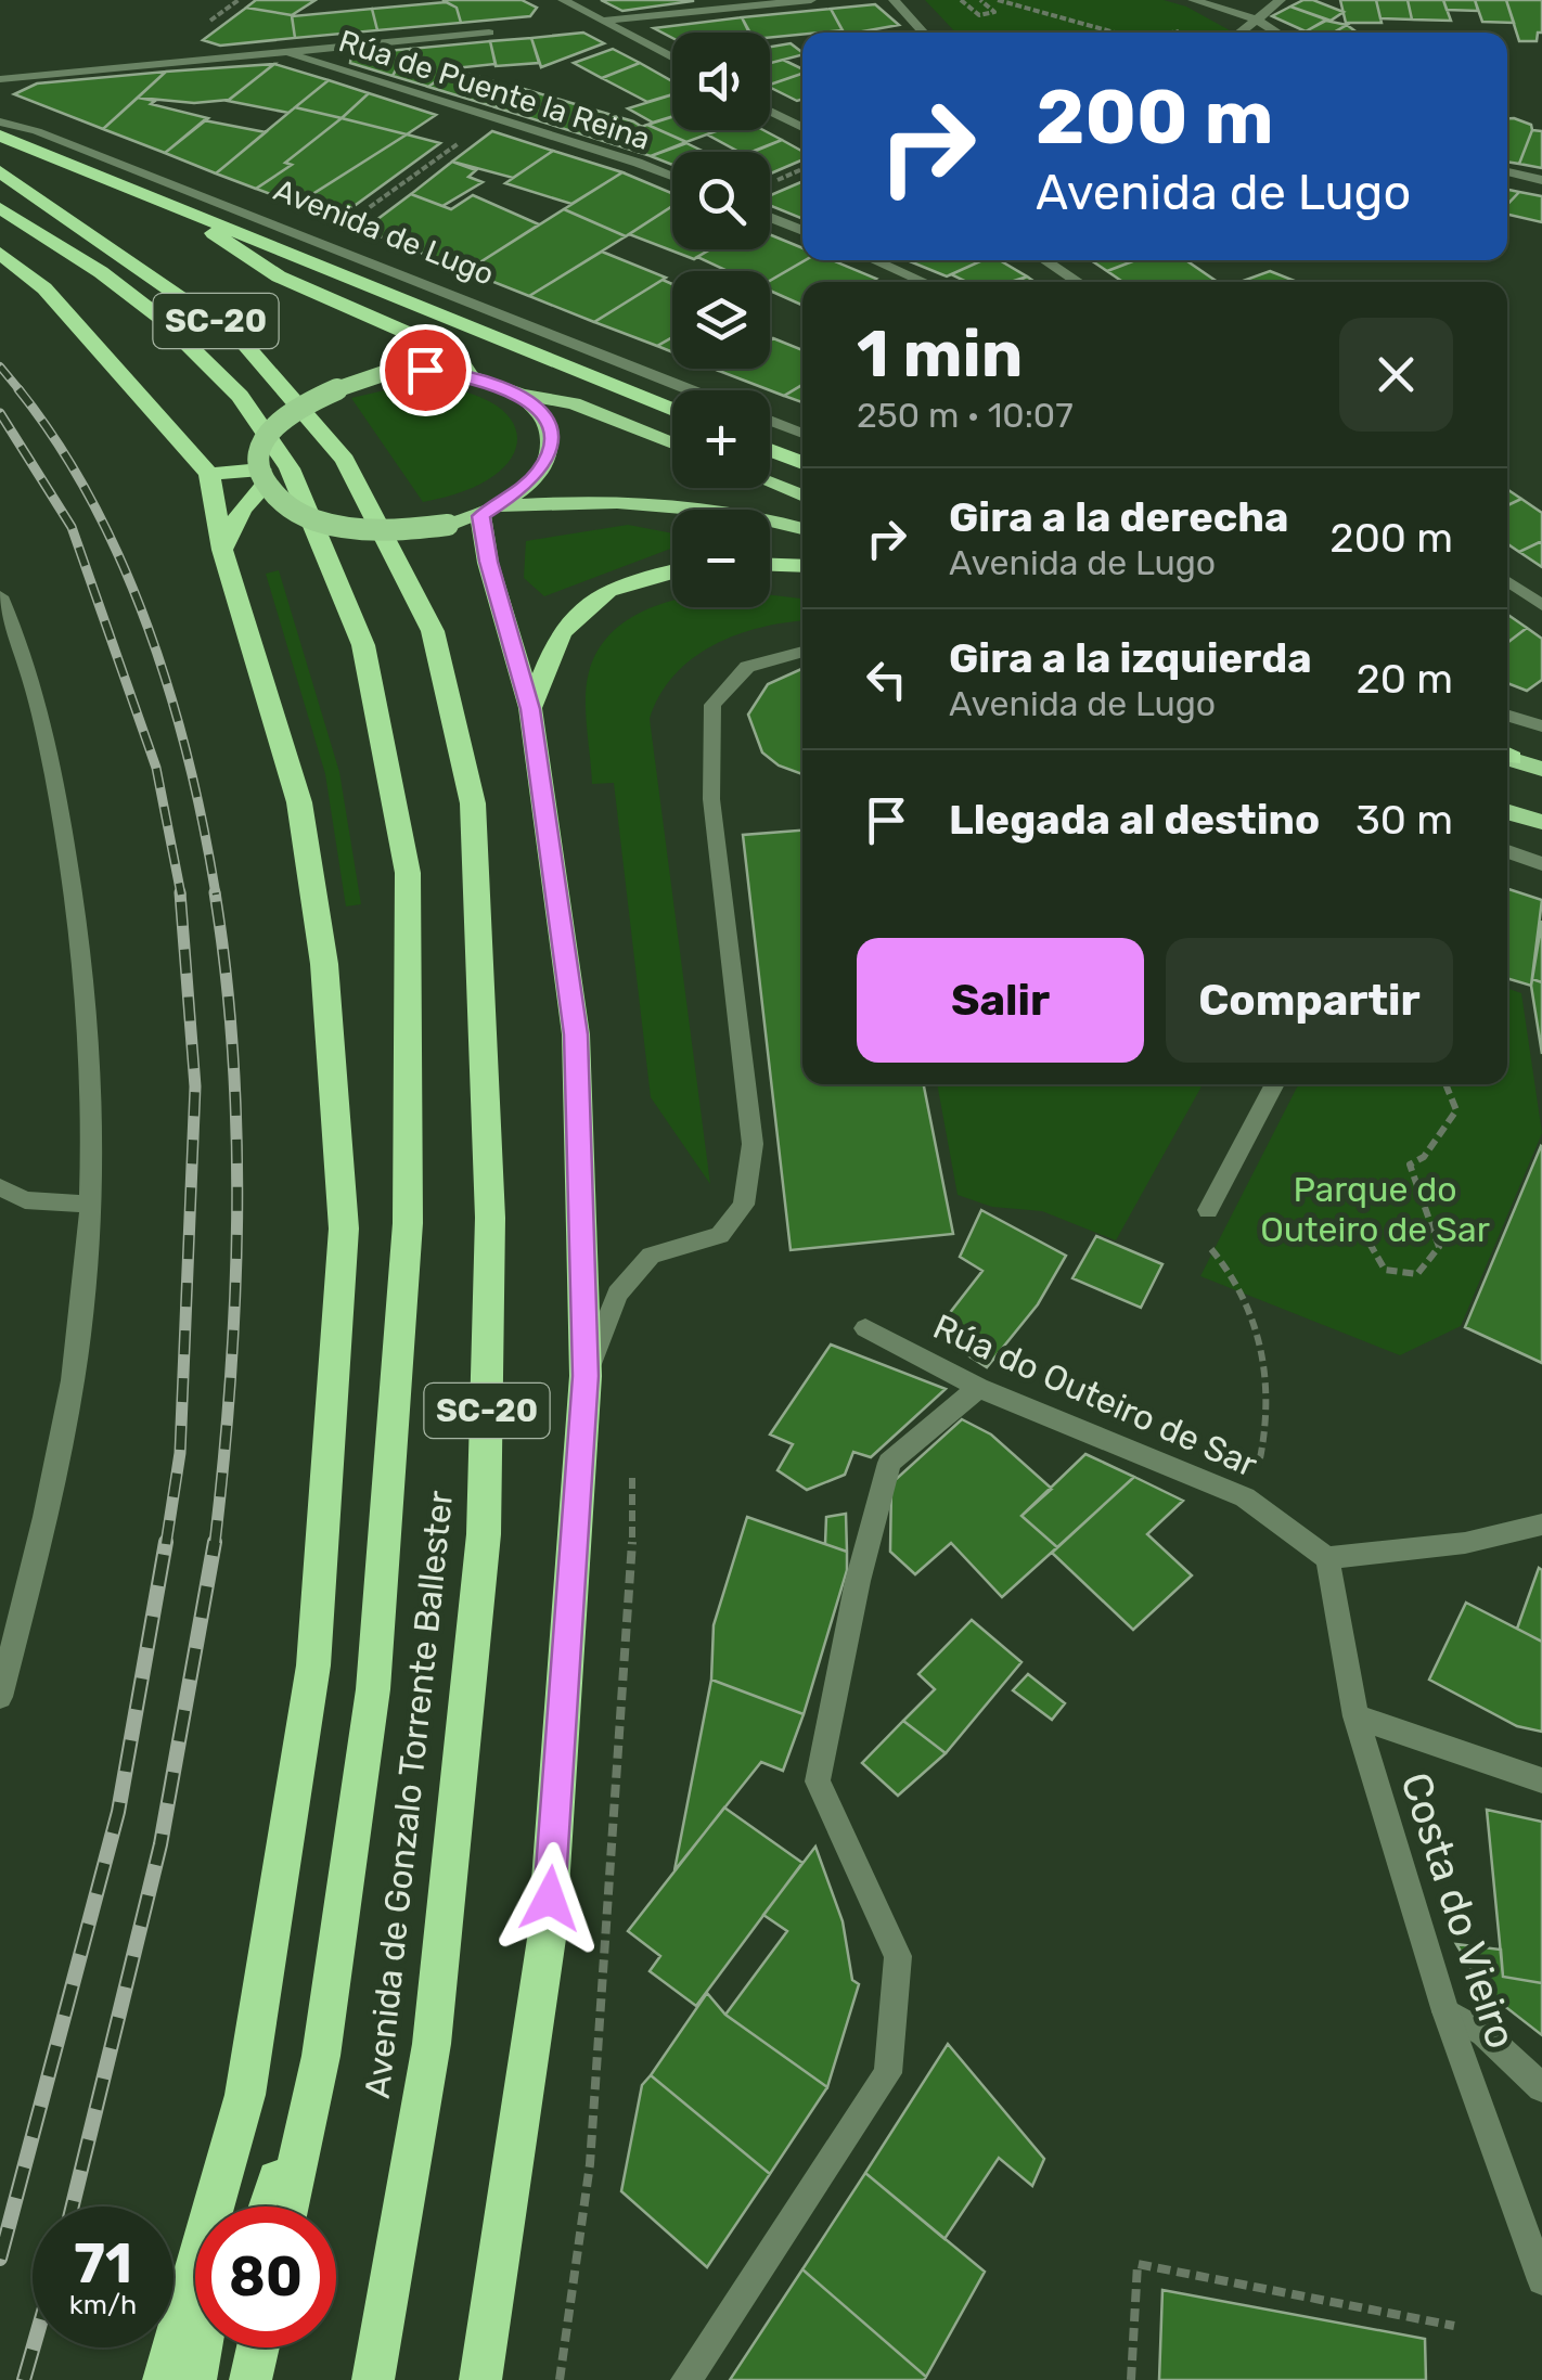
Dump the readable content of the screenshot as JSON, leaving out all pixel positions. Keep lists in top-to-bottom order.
{
  "streets": {
    "highway": ["SC-20", "Avenida de Gonzalo Torrente Ballester"],
    "street": [
      "Rúa de Puente la Reina",
      "Avenida de Lugo",
      "Rúa do Outeiro de Sar",
      "Costa do Vieiro"
    ]
  },
  "crossings": [
    ["SC-20", "Avenida de Gonzalo Torrente Ballester"],
    ["Rúa do Outeiro de Sar", "Costa do Vieiro"]
  ],
  "parks": ["Parque do Outeiro de Sar"],
  "page": {
    "map_buttons": ["+", "−"],
    "turn": ["200 m", "Avenida de Lugo"],
    "heading": ["1 min", "250 m · 10:07"],
    "list": [
      {
        "name": "Gira a la derecha",
        "note": "Avenida de Lugo",
        "value": "200 m"
      },
      {
        "name": "Gira a la izquierda",
        "note": "Avenida de Lugo",
        "value": "20 m"
      },
      {
        "name": "Llegada al destino",
        "value": "30 m"
      }
    ],
    "buttons": ["Salir", "Compartir"],
    "speed": "71 km/h",
    "limit": "80"
  }
}
